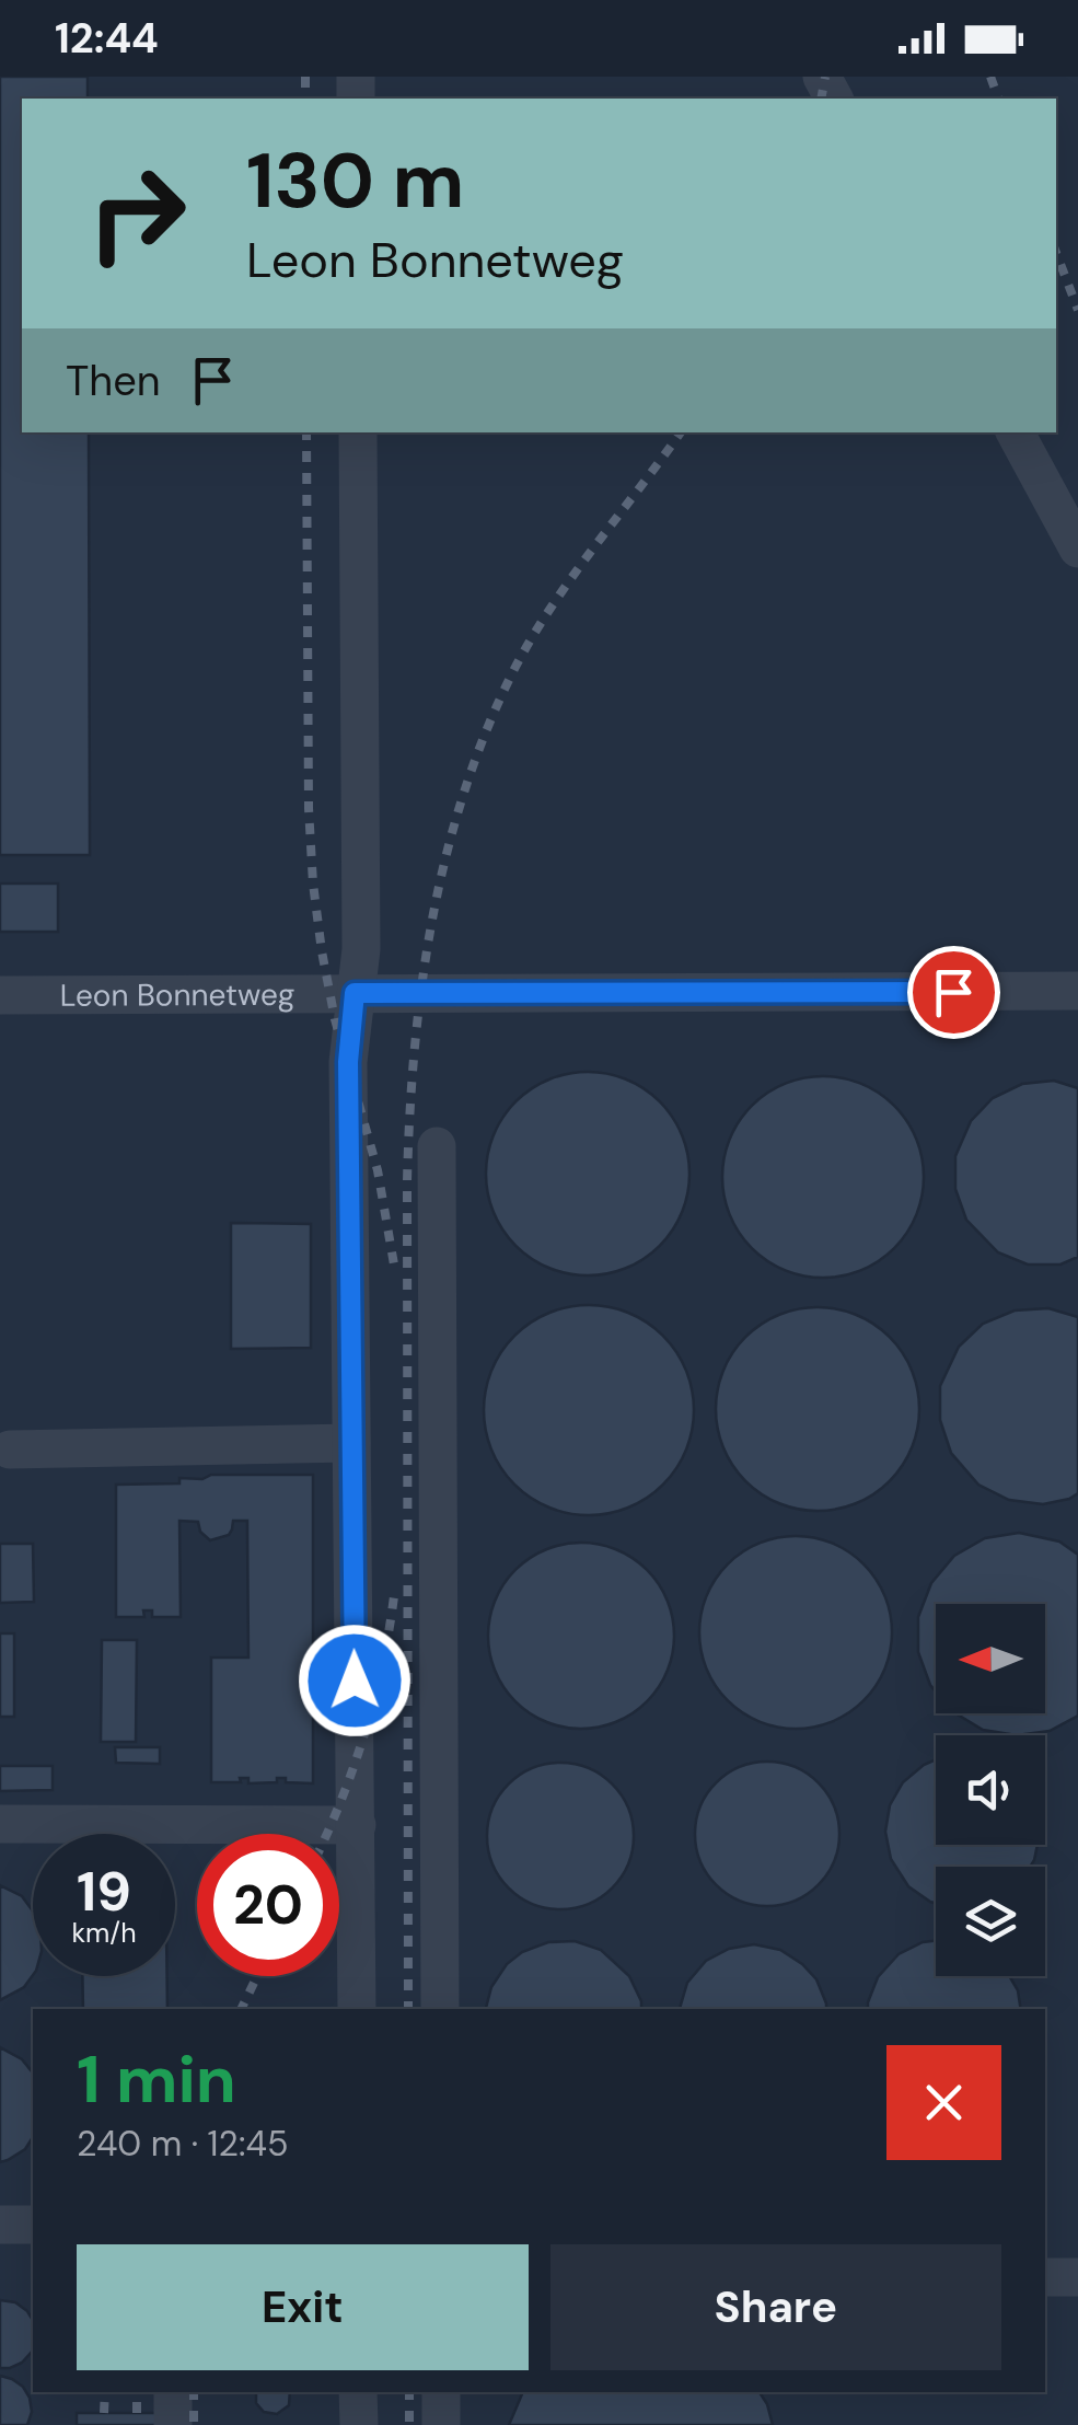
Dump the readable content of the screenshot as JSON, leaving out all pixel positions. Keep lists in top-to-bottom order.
{
  "streets": {
    "street": ["Leon Bonnetweg"]
  },
  "north": "left",
  "page": {
    "status": "12:44",
    "turn": ["130 m", "Leon Bonnetweg"],
    "then": "Then",
    "speed": "19 km/h",
    "limit": "20",
    "heading": ["1 min", "240 m · 12:45"],
    "buttons": ["Exit", "Share"]
  }
}
